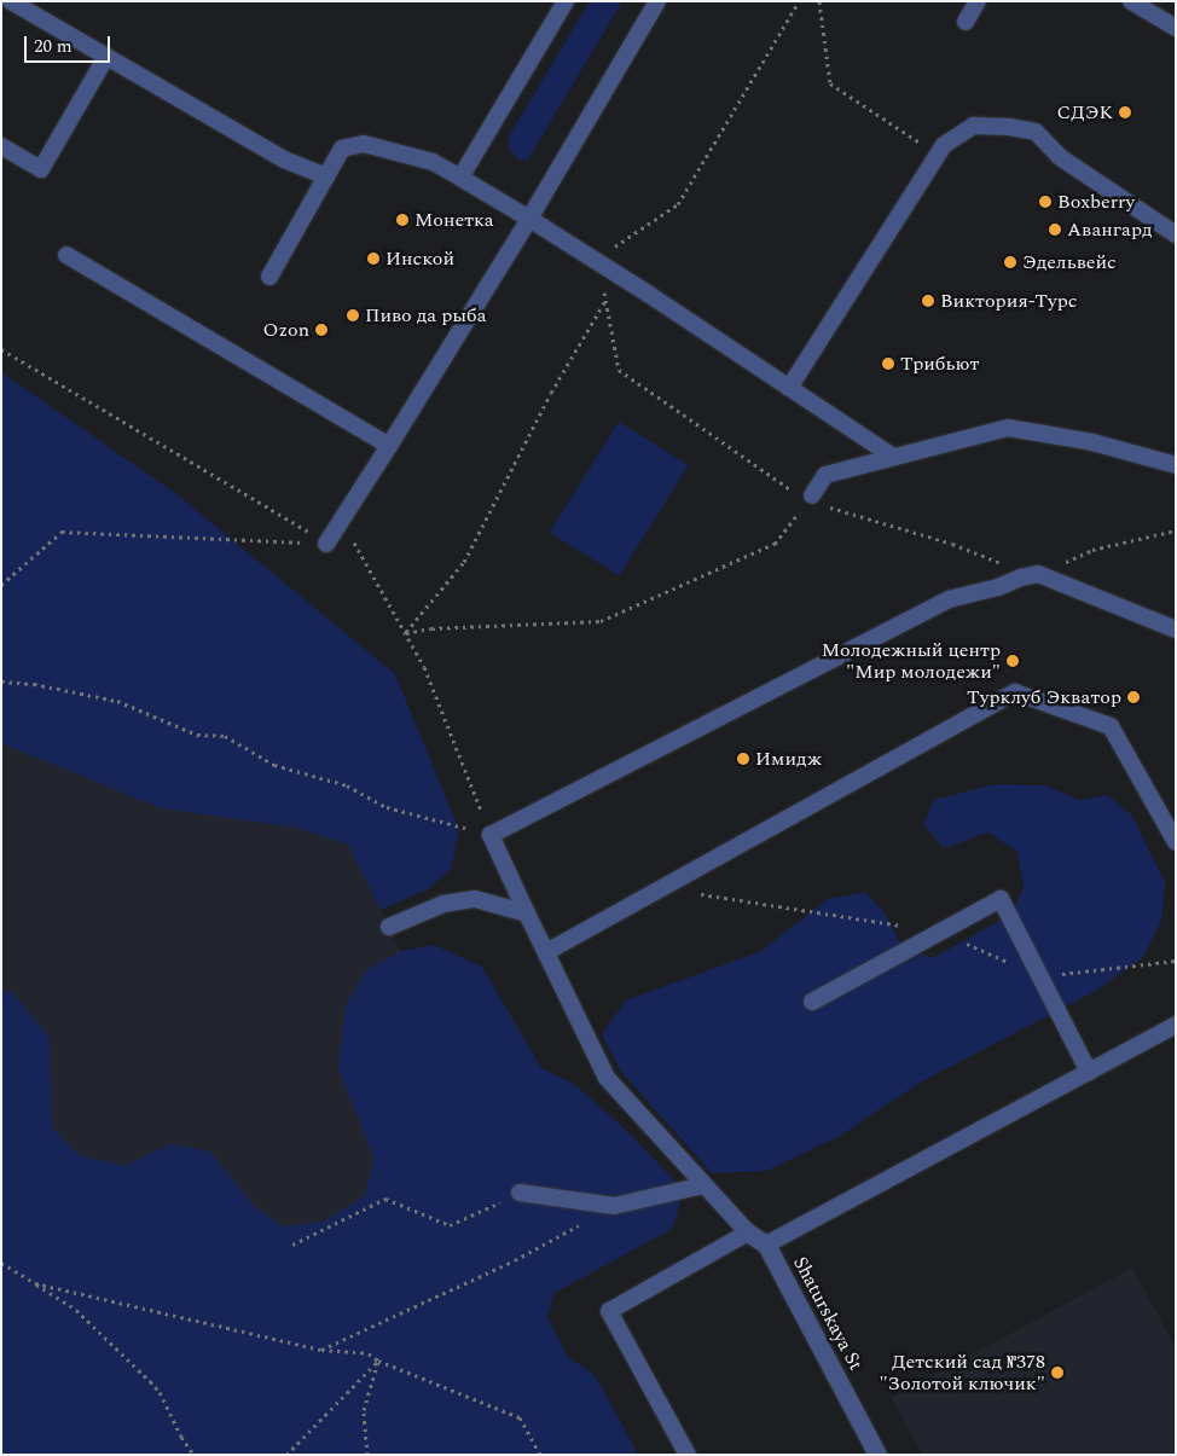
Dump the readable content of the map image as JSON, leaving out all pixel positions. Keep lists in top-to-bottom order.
{
  "streets": {
    "street": ["Shaturskaya St"]
  },
  "places": [
    "СДЭК",
    "Boxberry",
    "Монетка",
    "Авангард",
    "Инской",
    "Эдельвейс",
    "Виктория-Турс",
    "Пиво да рыба",
    "Ozon",
    "Трибьют",
    "Молодежный центр \"Мир молодежи\"",
    "Турклуб Экватор",
    "Имидж",
    "Детский сад №378 \"Золотой ключик\""
  ],
  "scale_bar": "20 m"
}
